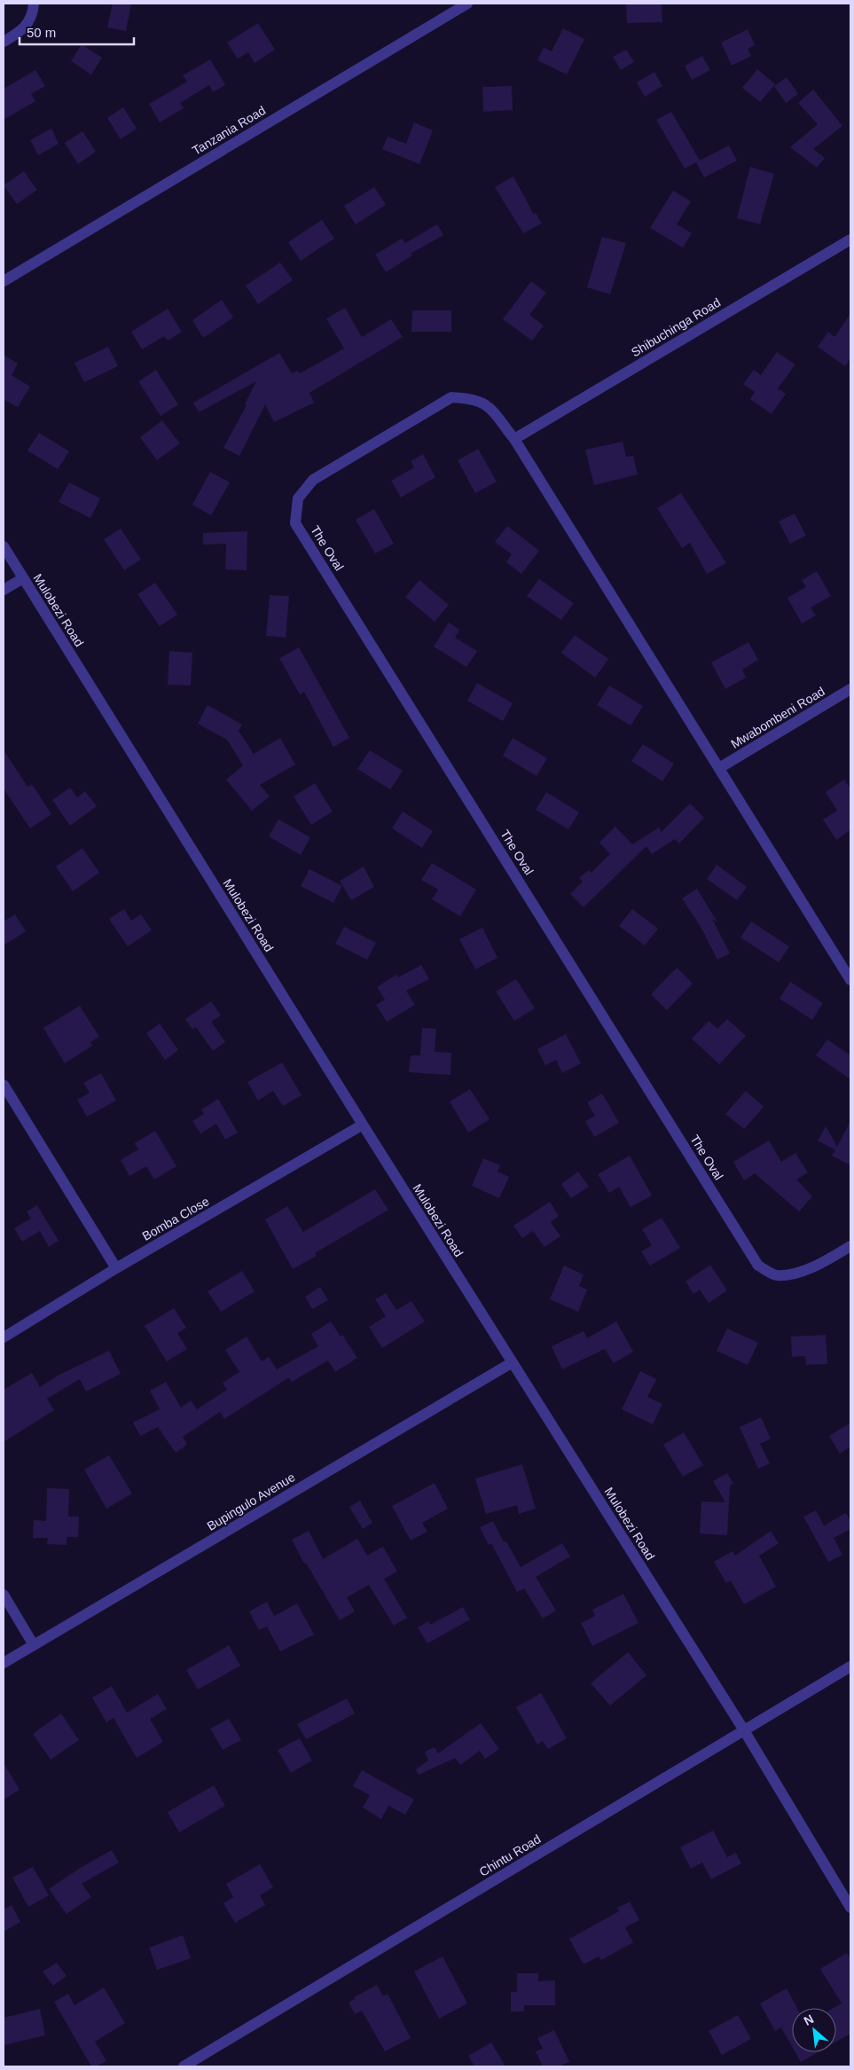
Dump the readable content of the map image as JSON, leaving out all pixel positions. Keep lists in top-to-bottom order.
{
  "streets": {
    "street": [
      "Tanzania Road",
      "Shibuchinga Road",
      "The Oval",
      "Mulobezi Road",
      "Mwabombeni Road",
      "Bomba Close",
      "Bupingulo Avenue",
      "Chintu Road"
    ]
  },
  "crossings": [
    ["Shibuchinga Road", "The Oval"],
    ["The Oval", "Mwabombeni Road"],
    ["Mulobezi Road", "Bomba Close"],
    ["Mulobezi Road", "Bupingulo Avenue"],
    ["Mulobezi Road", "Chintu Road"]
  ],
  "scale_bar": "50 m",
  "north": "top left"
}
